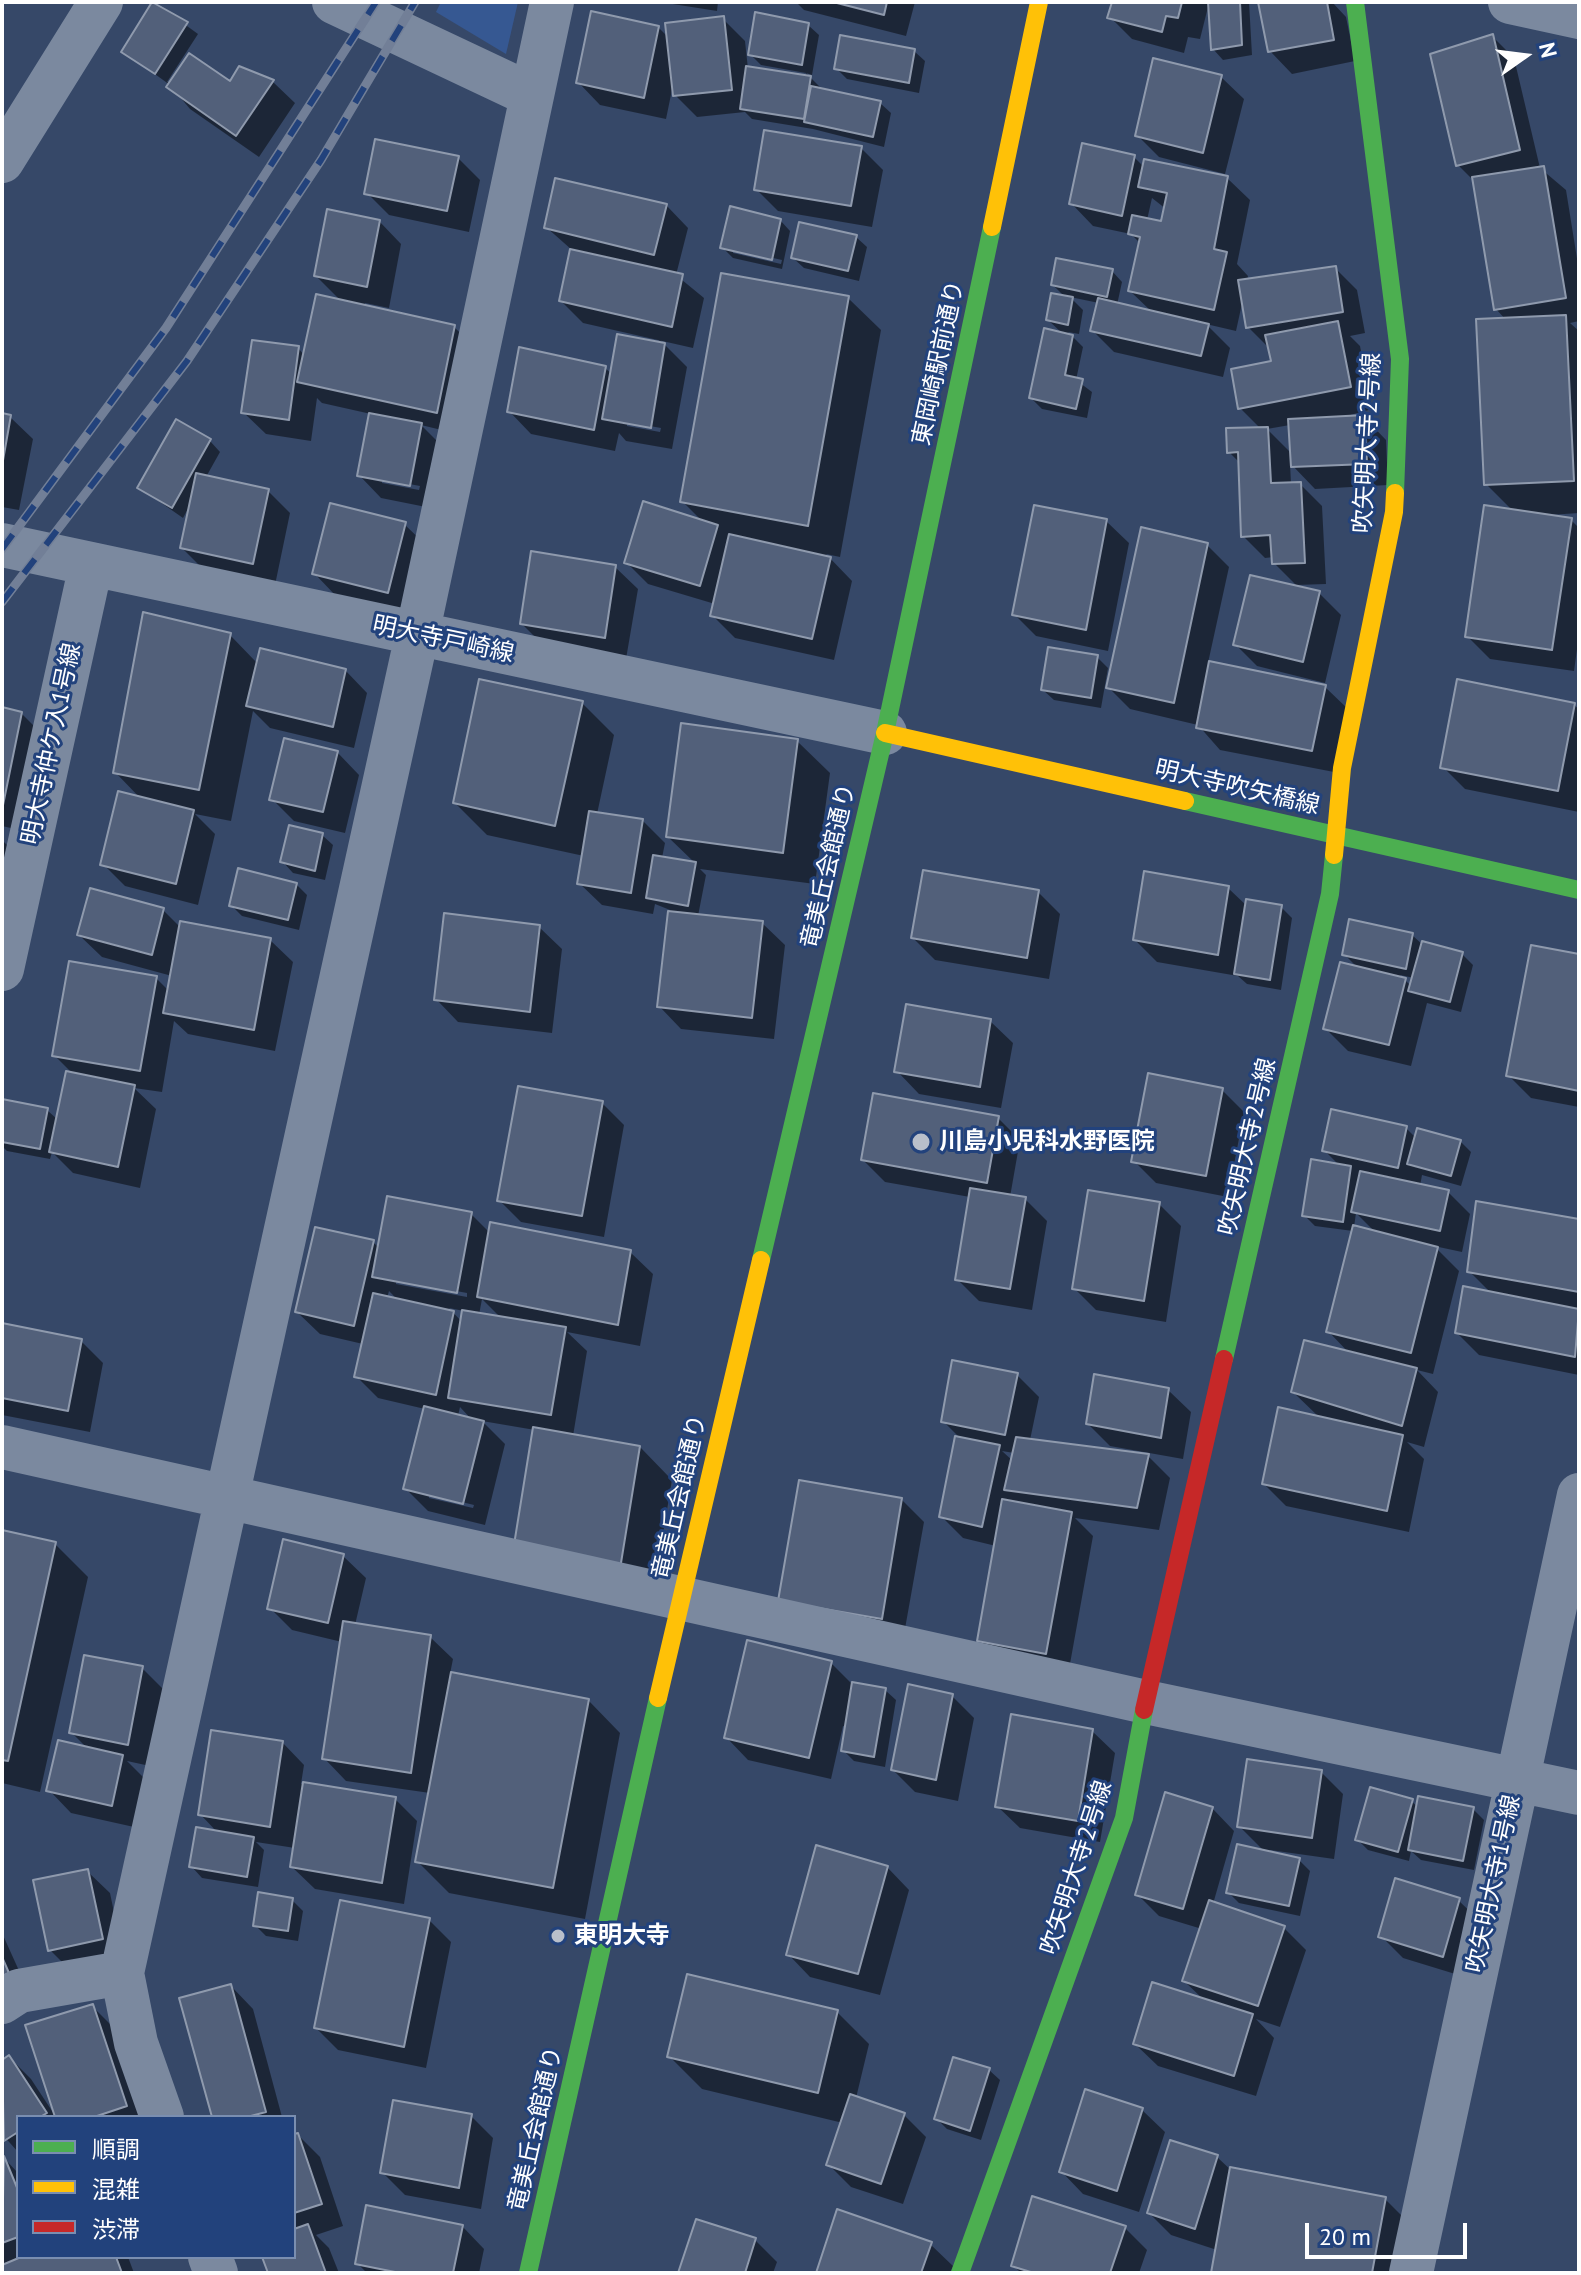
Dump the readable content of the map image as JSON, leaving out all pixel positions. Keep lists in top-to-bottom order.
{
  "streets": {
    "street": [
      "東岡崎駅前通り",
      "吹矢明大寺2号線",
      "明大寺戸崎線",
      "明大寺仲ケ入1号線",
      "明大寺吹矢橋線",
      "竜美丘会館通り",
      "吹矢明大寺1号線"
    ]
  },
  "crossings": [
    ["東岡崎駅前通り", "明大寺戸崎線"],
    ["東岡崎駅前通り", "明大寺吹矢橋線"],
    ["東岡崎駅前通り", "竜美丘会館通り"],
    ["吹矢明大寺2号線", "明大寺吹矢橋線"],
    ["明大寺戸崎線", "明大寺仲ケ入1号線"],
    ["明大寺戸崎線", "明大寺吹矢橋線"],
    ["明大寺戸崎線", "竜美丘会館通り"],
    ["明大寺吹矢橋線", "竜美丘会館通り"]
  ],
  "places": ["川島小児科水野医院", "東明大寺"],
  "legend": ["順調", "混雑", "渋滞"],
  "scale_bar": "20 m",
  "north": "right"
}
